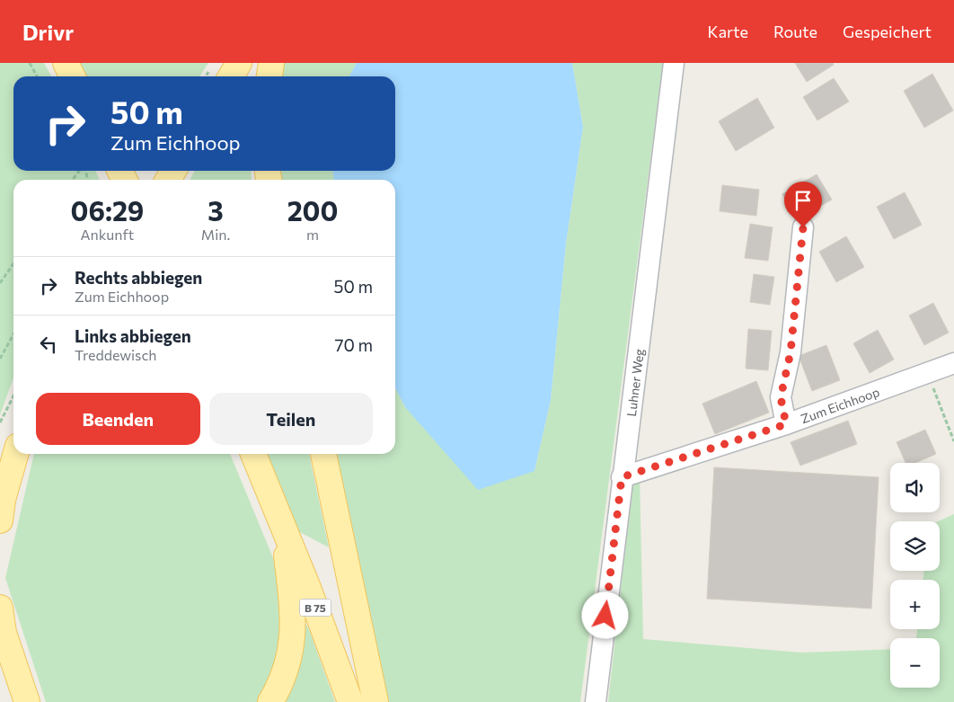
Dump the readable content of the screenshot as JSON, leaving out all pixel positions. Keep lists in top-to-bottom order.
{
  "streets": {
    "main road": ["B 75"],
    "street": ["Luhner Weg", "Zum Eichhoop"]
  },
  "crossings": [
    ["Luhner Weg", "Zum Eichhoop"]
  ],
  "page": {
    "header": "Drivr",
    "nav": ["Karte", "Route", "Gespeichert"],
    "turn": ["50 m", "Zum Eichhoop"],
    "eta": [
      "06:29",
      "Ankunft",
      "3",
      "Min.",
      "200",
      "m"
    ],
    "list": [
      {
        "name": "Rechts abbiegen",
        "note": "Zum Eichhoop",
        "value": "50 m"
      },
      {
        "name": "Links abbiegen",
        "note": "Treddewisch",
        "value": "70 m"
      }
    ],
    "buttons": ["Beenden", "Teilen"],
    "map_buttons": ["+", "−"]
  }
}
